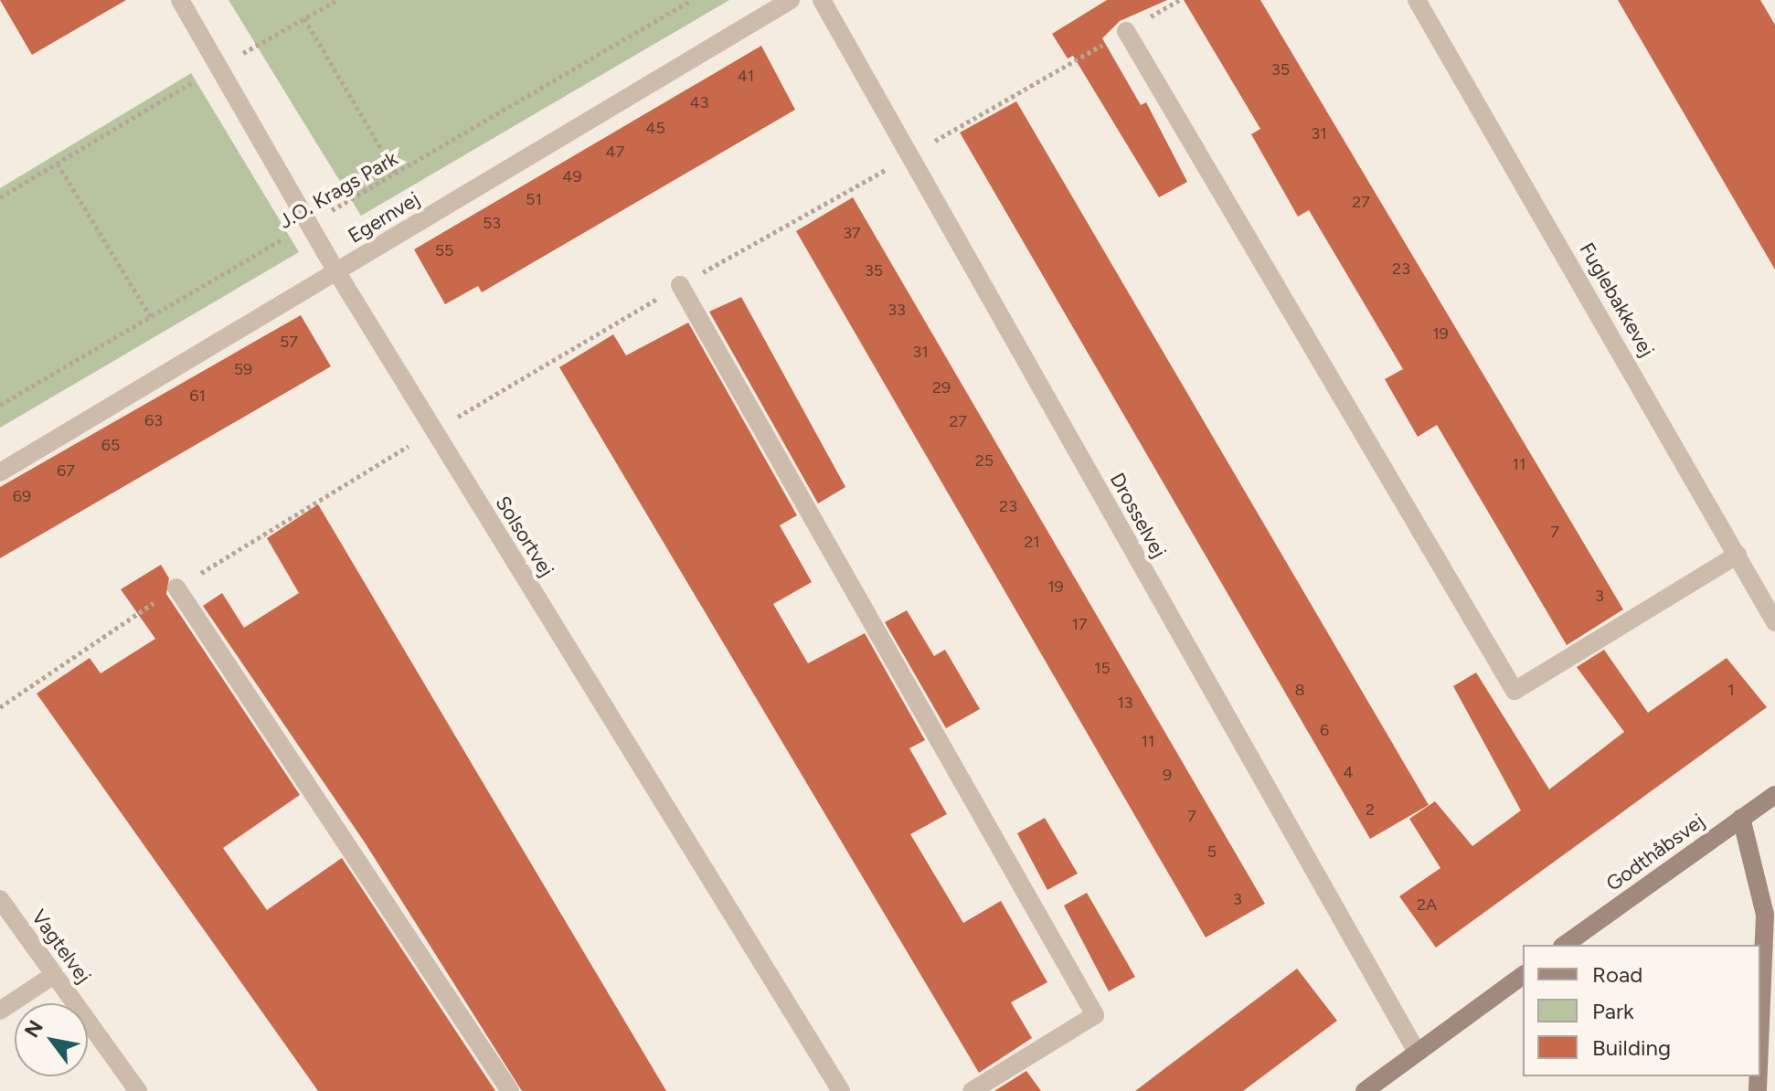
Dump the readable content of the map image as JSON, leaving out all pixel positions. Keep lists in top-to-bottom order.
{
  "streets": {
    "street": [
      "Egernvej",
      "Fuglebakkevej",
      "Drosselvej",
      "Solsortvej",
      "Godthåbsvej",
      "Vagtelvej"
    ],
    "path": ["J.O. Krags Park"]
  },
  "crossings": [
    ["J.O. Krags Park", "Solsortvej"],
    ["Egernvej", "Solsortvej"]
  ],
  "house_numbers": [
    "35",
    "41",
    "43",
    "45",
    "31",
    "47",
    "49",
    "51",
    "27",
    "53",
    "37",
    "55",
    "23",
    "35",
    "33",
    "19",
    "57",
    "31",
    "59",
    "29",
    "61",
    "63",
    "27",
    "65",
    "25",
    "11",
    "67",
    "69",
    "23",
    "7",
    "21",
    "19",
    "3",
    "17",
    "15",
    "8",
    "1",
    "13",
    "6",
    "11",
    "4",
    "9",
    "2",
    "7",
    "5",
    "3",
    "2A"
  ],
  "legend": ["Road", "Park", "Building"],
  "north": "top left"
}
